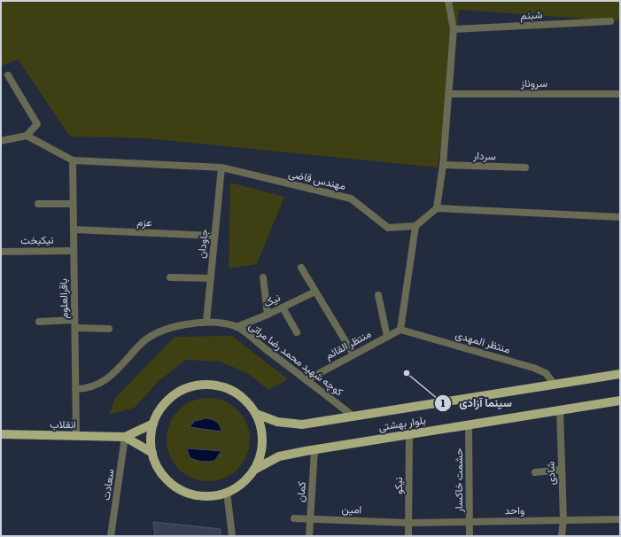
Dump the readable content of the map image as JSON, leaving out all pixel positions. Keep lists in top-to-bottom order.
{
  "streets": {
    "main road": ["بلوار بهشتی", "انقلاب"],
    "street": [
      "شبنم",
      "سروناز",
      "سردار",
      "مهندس قاضی",
      "عزم",
      "نیکبخت",
      "جاودان",
      "باقرالعلوم",
      "نیک",
      "منتظر المهدی",
      "منتظر القائم",
      "کوچه شهید محمد رضا مراتی",
      "شادی",
      "حشمت خاکسار",
      "سعادت",
      "نیکو",
      "کمان",
      "امین",
      "واحد"
    ]
  },
  "crossings": [
    ["مهندس قاضی", "جاودان"],
    ["مهندس قاضی", "باقرالعلوم"],
    ["عزم", "جاودان"],
    ["عزم", "باقرالعلوم"],
    ["نیکبخت", "باقرالعلوم"],
    ["جاودان", "کوچه شهید محمد رضا مراتی"],
    ["باقرالعلوم", "کوچه شهید محمد رضا مراتی"],
    ["باقرالعلوم", "انقلاب"],
    ["نیک", "کوچه شهید محمد رضا مراتی"],
    ["منتظر المهدی", "منتظر القائم"],
    ["منتظر المهدی", "بلوار بهشتی"],
    ["منتظر القائم", "کوچه شهید محمد رضا مراتی"],
    ["کوچه شهید محمد رضا مراتی", "بلوار بهشتی"],
    ["بلوار بهشتی", "شادی"],
    ["بلوار بهشتی", "حشمت خاکسار"],
    ["بلوار بهشتی", "نیکو"],
    ["بلوار بهشتی", "کمان"],
    ["انقلاب", "سعادت"],
    ["شادی", "واحد"],
    ["حشمت خاکسار", "واحد"],
    ["نیکو", "امین"],
    ["نیکو", "واحد"],
    ["کمان", "امین"],
    ["امین", "واحد"]
  ],
  "places": ["سینما آزادی"]
}
